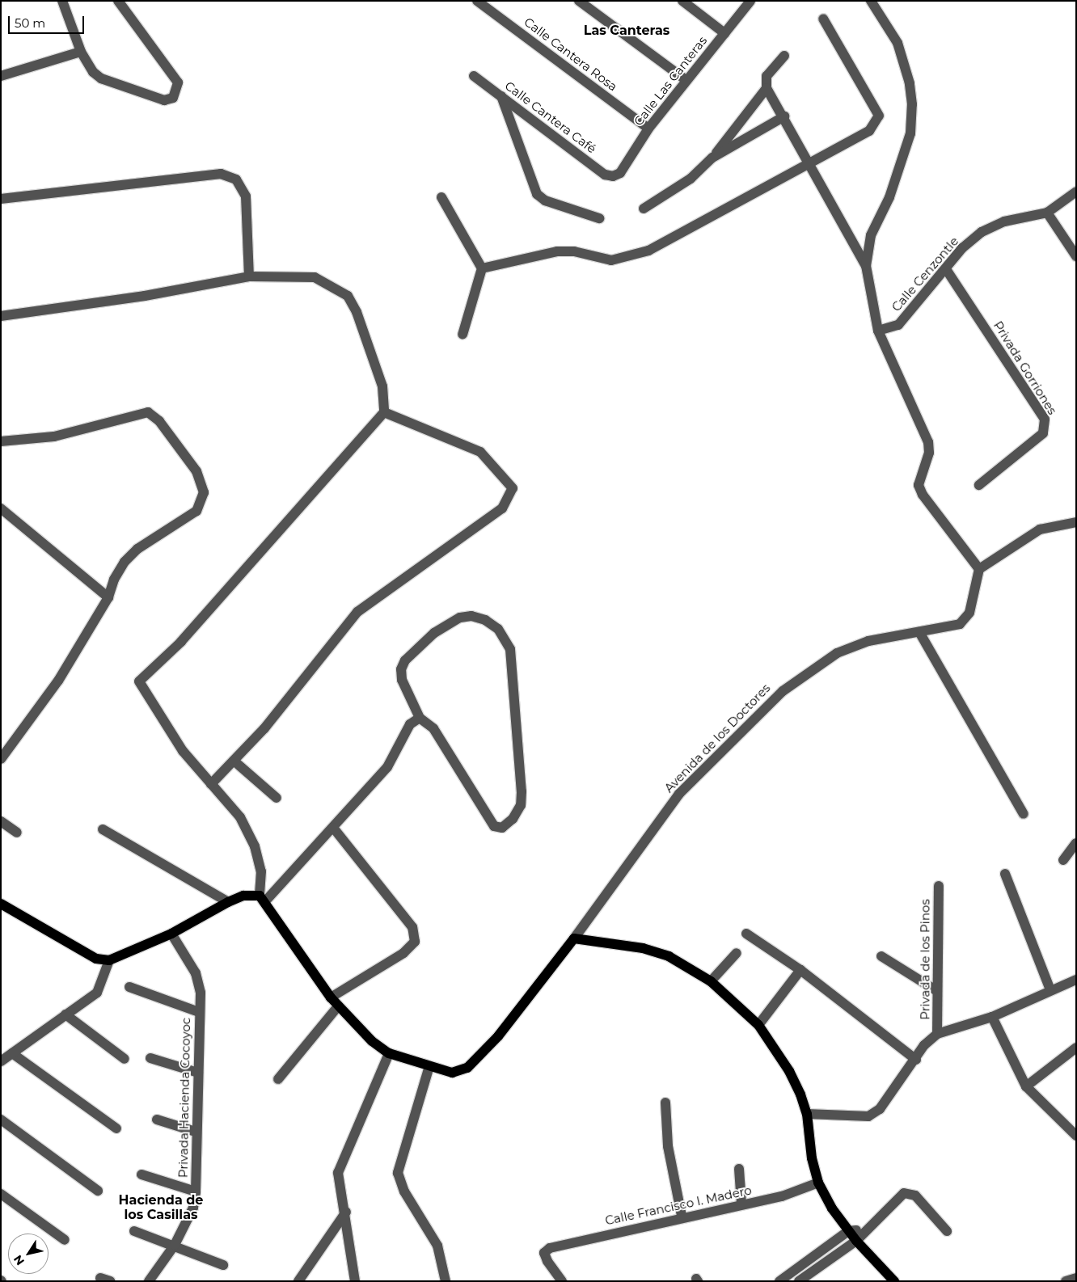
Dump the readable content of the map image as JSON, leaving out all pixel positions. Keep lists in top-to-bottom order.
{
  "streets": {
    "main road": ["Avenida de los Doctores"],
    "street": [
      "Calle Cantera Rosa",
      "Calle Las Canteras",
      "Calle Cantera Café",
      "Calle Cenzontle",
      "Privada Gorriones",
      "Privada de los Pinos",
      "Privada Hacienda Cocoyoc",
      "Calle Francisco I. Madero"
    ]
  },
  "crossings": [
    ["Calle Cantera Rosa", "Calle Las Canteras"],
    ["Calle Las Canteras", "Calle Cantera Café"],
    ["Calle Cenzontle", "Privada Gorriones"]
  ],
  "districts": ["Las Canteras", "Hacienda de los Casillas"],
  "scale_bar": "50 m",
  "north": "bottom left"
}
